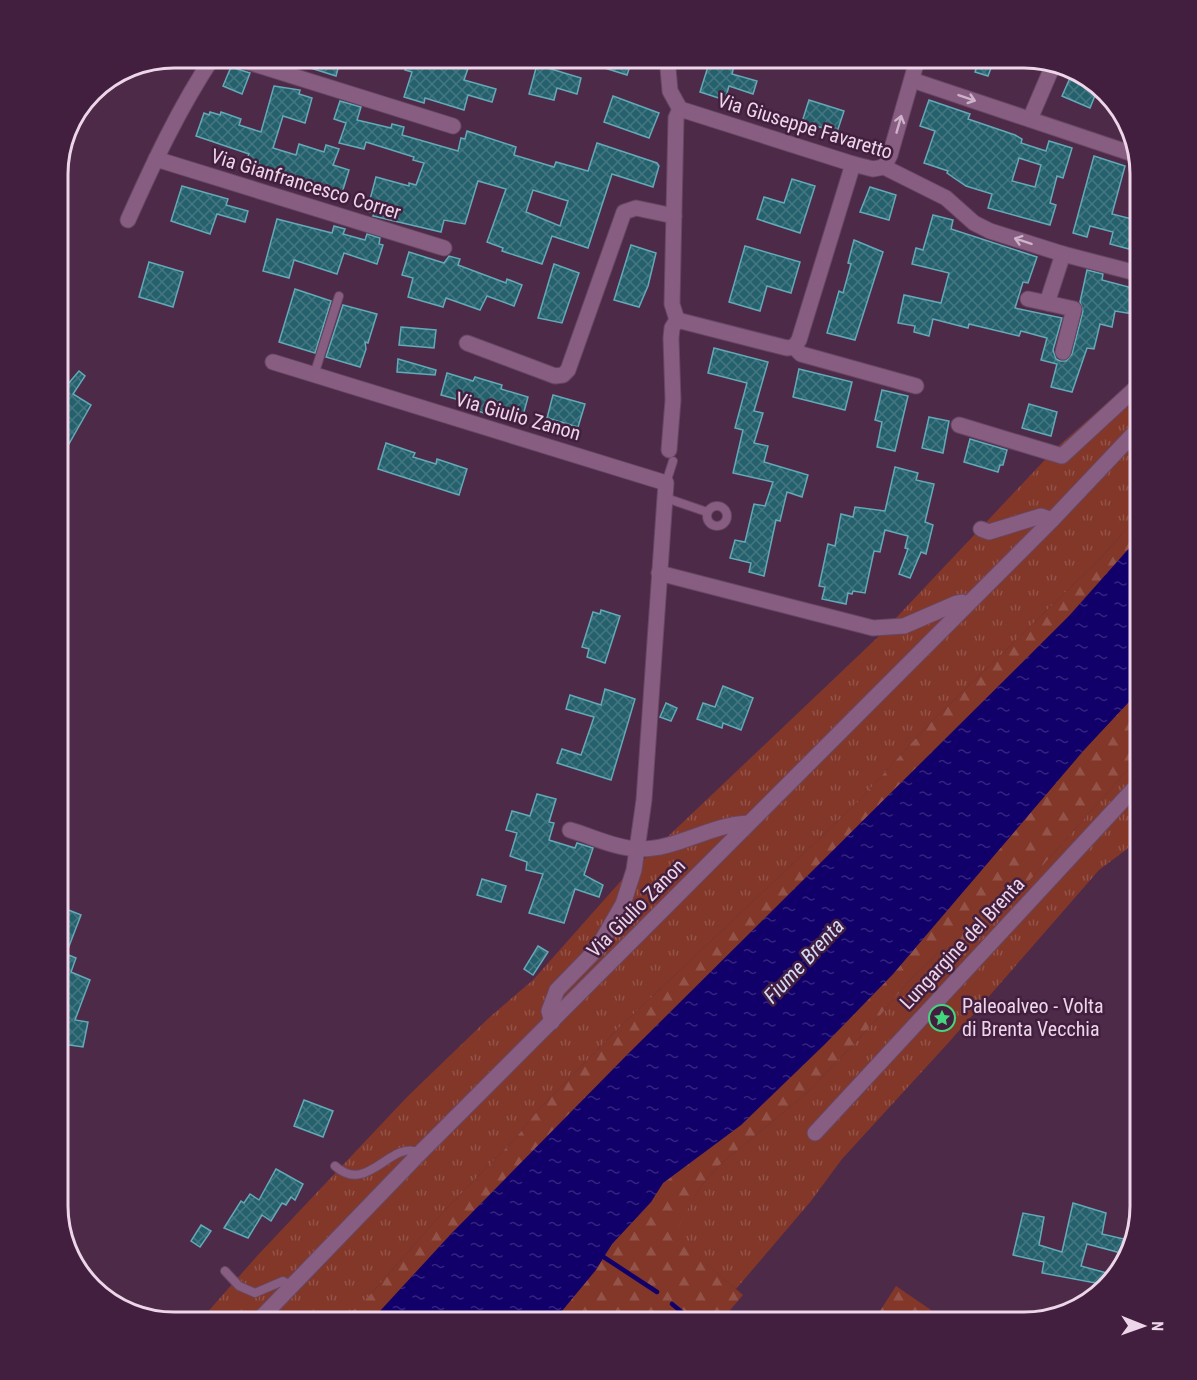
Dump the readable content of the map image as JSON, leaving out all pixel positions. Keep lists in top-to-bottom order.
{
  "streets": {
    "street": [
      "Via Giuseppe Favaretto",
      "Via Gianfrancesco Correr",
      "Via Giulio Zanon",
      "Lungargine del Brenta"
    ]
  },
  "water": ["Fiume Brenta"],
  "places": {
    "place": ["Paleoalveo - Volta di Brenta Vecchia"]
  },
  "north": "right"
}
